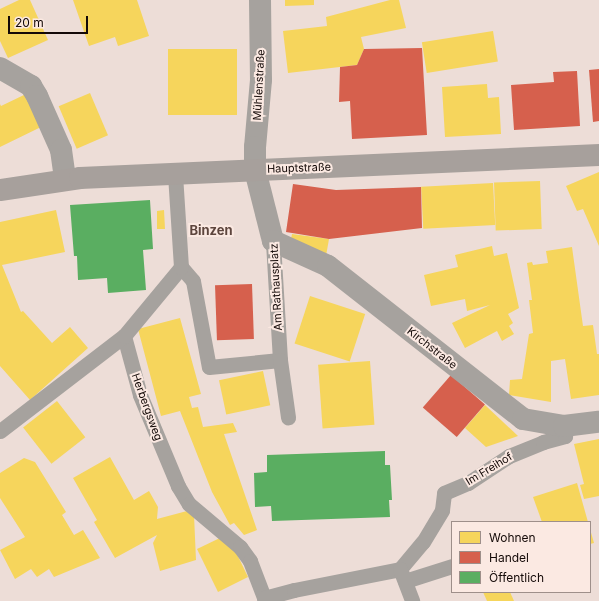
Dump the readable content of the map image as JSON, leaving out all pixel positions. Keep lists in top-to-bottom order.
{
  "streets": {
    "main road": ["Hauptstraße"],
    "street": ["Mühlenstraße", "Am Rathausplatz", "Kirchstraße"],
    "lane": ["Herbergsweg", "Im Freihof"]
  },
  "crossings": [
    ["Mühlenstraße", "Hauptstraße"],
    ["Mühlenstraße", "Am Rathausplatz"],
    ["Hauptstraße", "Am Rathausplatz"],
    ["Am Rathausplatz", "Kirchstraße"],
    ["Kirchstraße", "Im Freihof"]
  ],
  "districts": ["Binzen"],
  "legend": ["Wohnen", "Handel", "Öffentlich"],
  "scale_bar": "20 m"
}
